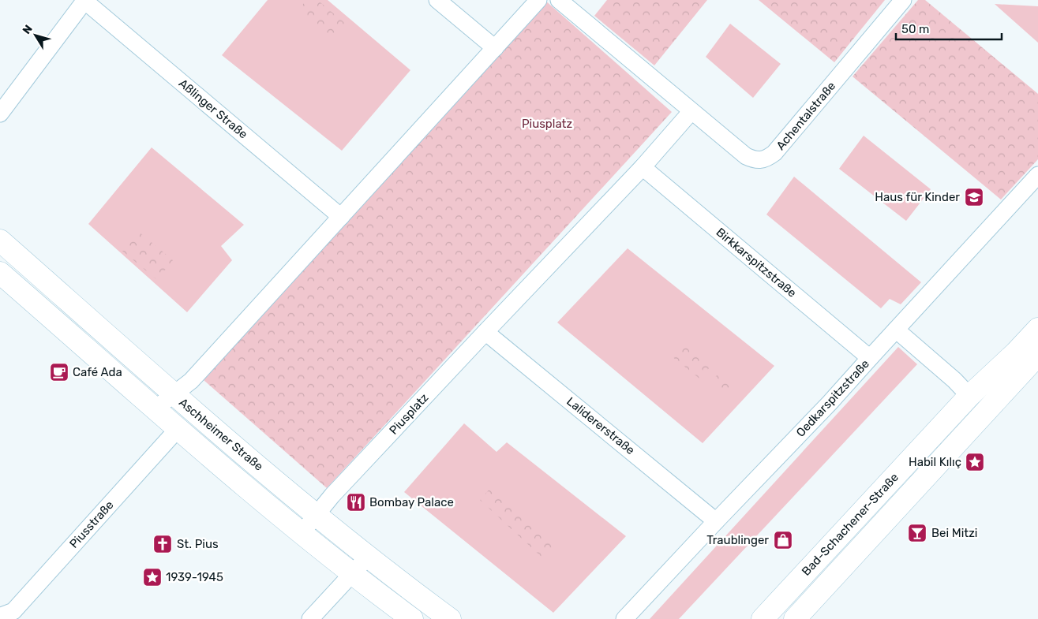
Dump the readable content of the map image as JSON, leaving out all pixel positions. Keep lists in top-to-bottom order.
{
  "streets": {
    "main road": ["Aschheimer Straße", "Bad-Schachener-Straße"],
    "street": [
      "Aßlinger Straße",
      "Achentalstraße",
      "Birkkarspitzstraße",
      "Oedkarspitzstraße",
      "Piusplatz",
      "Lalidererstraße",
      "Piusstraße"
    ]
  },
  "crossings": [
    ["Achentalstraße", "Piusplatz"],
    ["Birkkarspitzstraße", "Oedkarspitzstraße"],
    ["Birkkarspitzstraße", "Piusplatz"],
    ["Oedkarspitzstraße", "Lalidererstraße"],
    ["Piusplatz", "Lalidererstraße"],
    ["Piusplatz", "Aschheimer Straße"],
    ["Aschheimer Straße", "Piusstraße"]
  ],
  "parks": ["Piusplatz"],
  "places": {
    "school or university": ["Haus für Kinder"],
    "cafe": ["Café Ada"],
    "place": ["Habil Kılıç", "1939-1945"],
    "restaurant": ["Bombay Palace"],
    "bar": ["Bei Mitzi"],
    "shop": ["Traublinger"],
    "church": ["St. Pius"]
  },
  "scale_bar": "50 m",
  "north": "top left"
}
